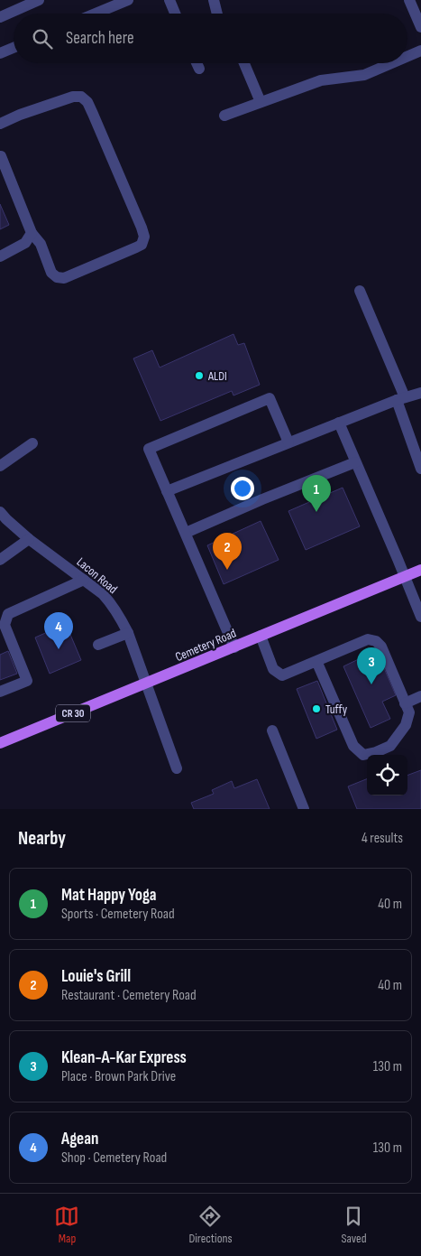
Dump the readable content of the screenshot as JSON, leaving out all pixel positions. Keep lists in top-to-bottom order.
{
  "streets": {
    "main road": ["Cemetery Road", "CR 30"],
    "street": ["Lacon Road"]
  },
  "crossings": [
    ["Lacon Road", "Cemetery Road"]
  ],
  "places": ["ALDI", "Tuffy"],
  "page": {
    "search": "Search here",
    "pins": [
      "1",
      "2",
      "4",
      "3"
    ],
    "heading": ["Nearby", "4 results"],
    "list": [
      {
        "mark": "1",
        "name": "Mat Happy Yoga",
        "note": "Sports · Cemetery Road",
        "value": "40 m"
      },
      {
        "mark": "2",
        "name": "Louie's Grill",
        "note": "Restaurant · Cemetery Road",
        "value": "40 m"
      },
      {
        "mark": "3",
        "name": "Klean-A-Kar Express",
        "note": "Place · Brown Park Drive",
        "value": "130 m"
      },
      {
        "mark": "4",
        "name": "Agean",
        "note": "Shop · Cemetery Road",
        "value": "130 m"
      }
    ],
    "nav": ["Map", "Directions", "Saved"]
  }
}
